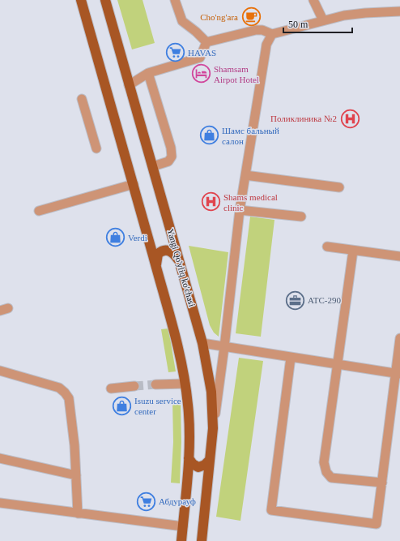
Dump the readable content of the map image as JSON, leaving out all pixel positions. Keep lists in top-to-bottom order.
{
  "streets": {
    "main road": ["Yangi Qo'yliq ko'chasi"]
  },
  "places": {
    "cafe": ["Cho'ng'ara"],
    "supermarket": ["HAVAS", "Абдурауф"],
    "hotel": ["Shamsam Airpot Hotel"],
    "hospital": ["Поликлиника №2", "Shams medical clinic"],
    "shop": ["Шамс бальный салон", "Verdi", "Isuzu service center"],
    "office": ["ATC-290"]
  },
  "scale_bar": "50 m"
}
